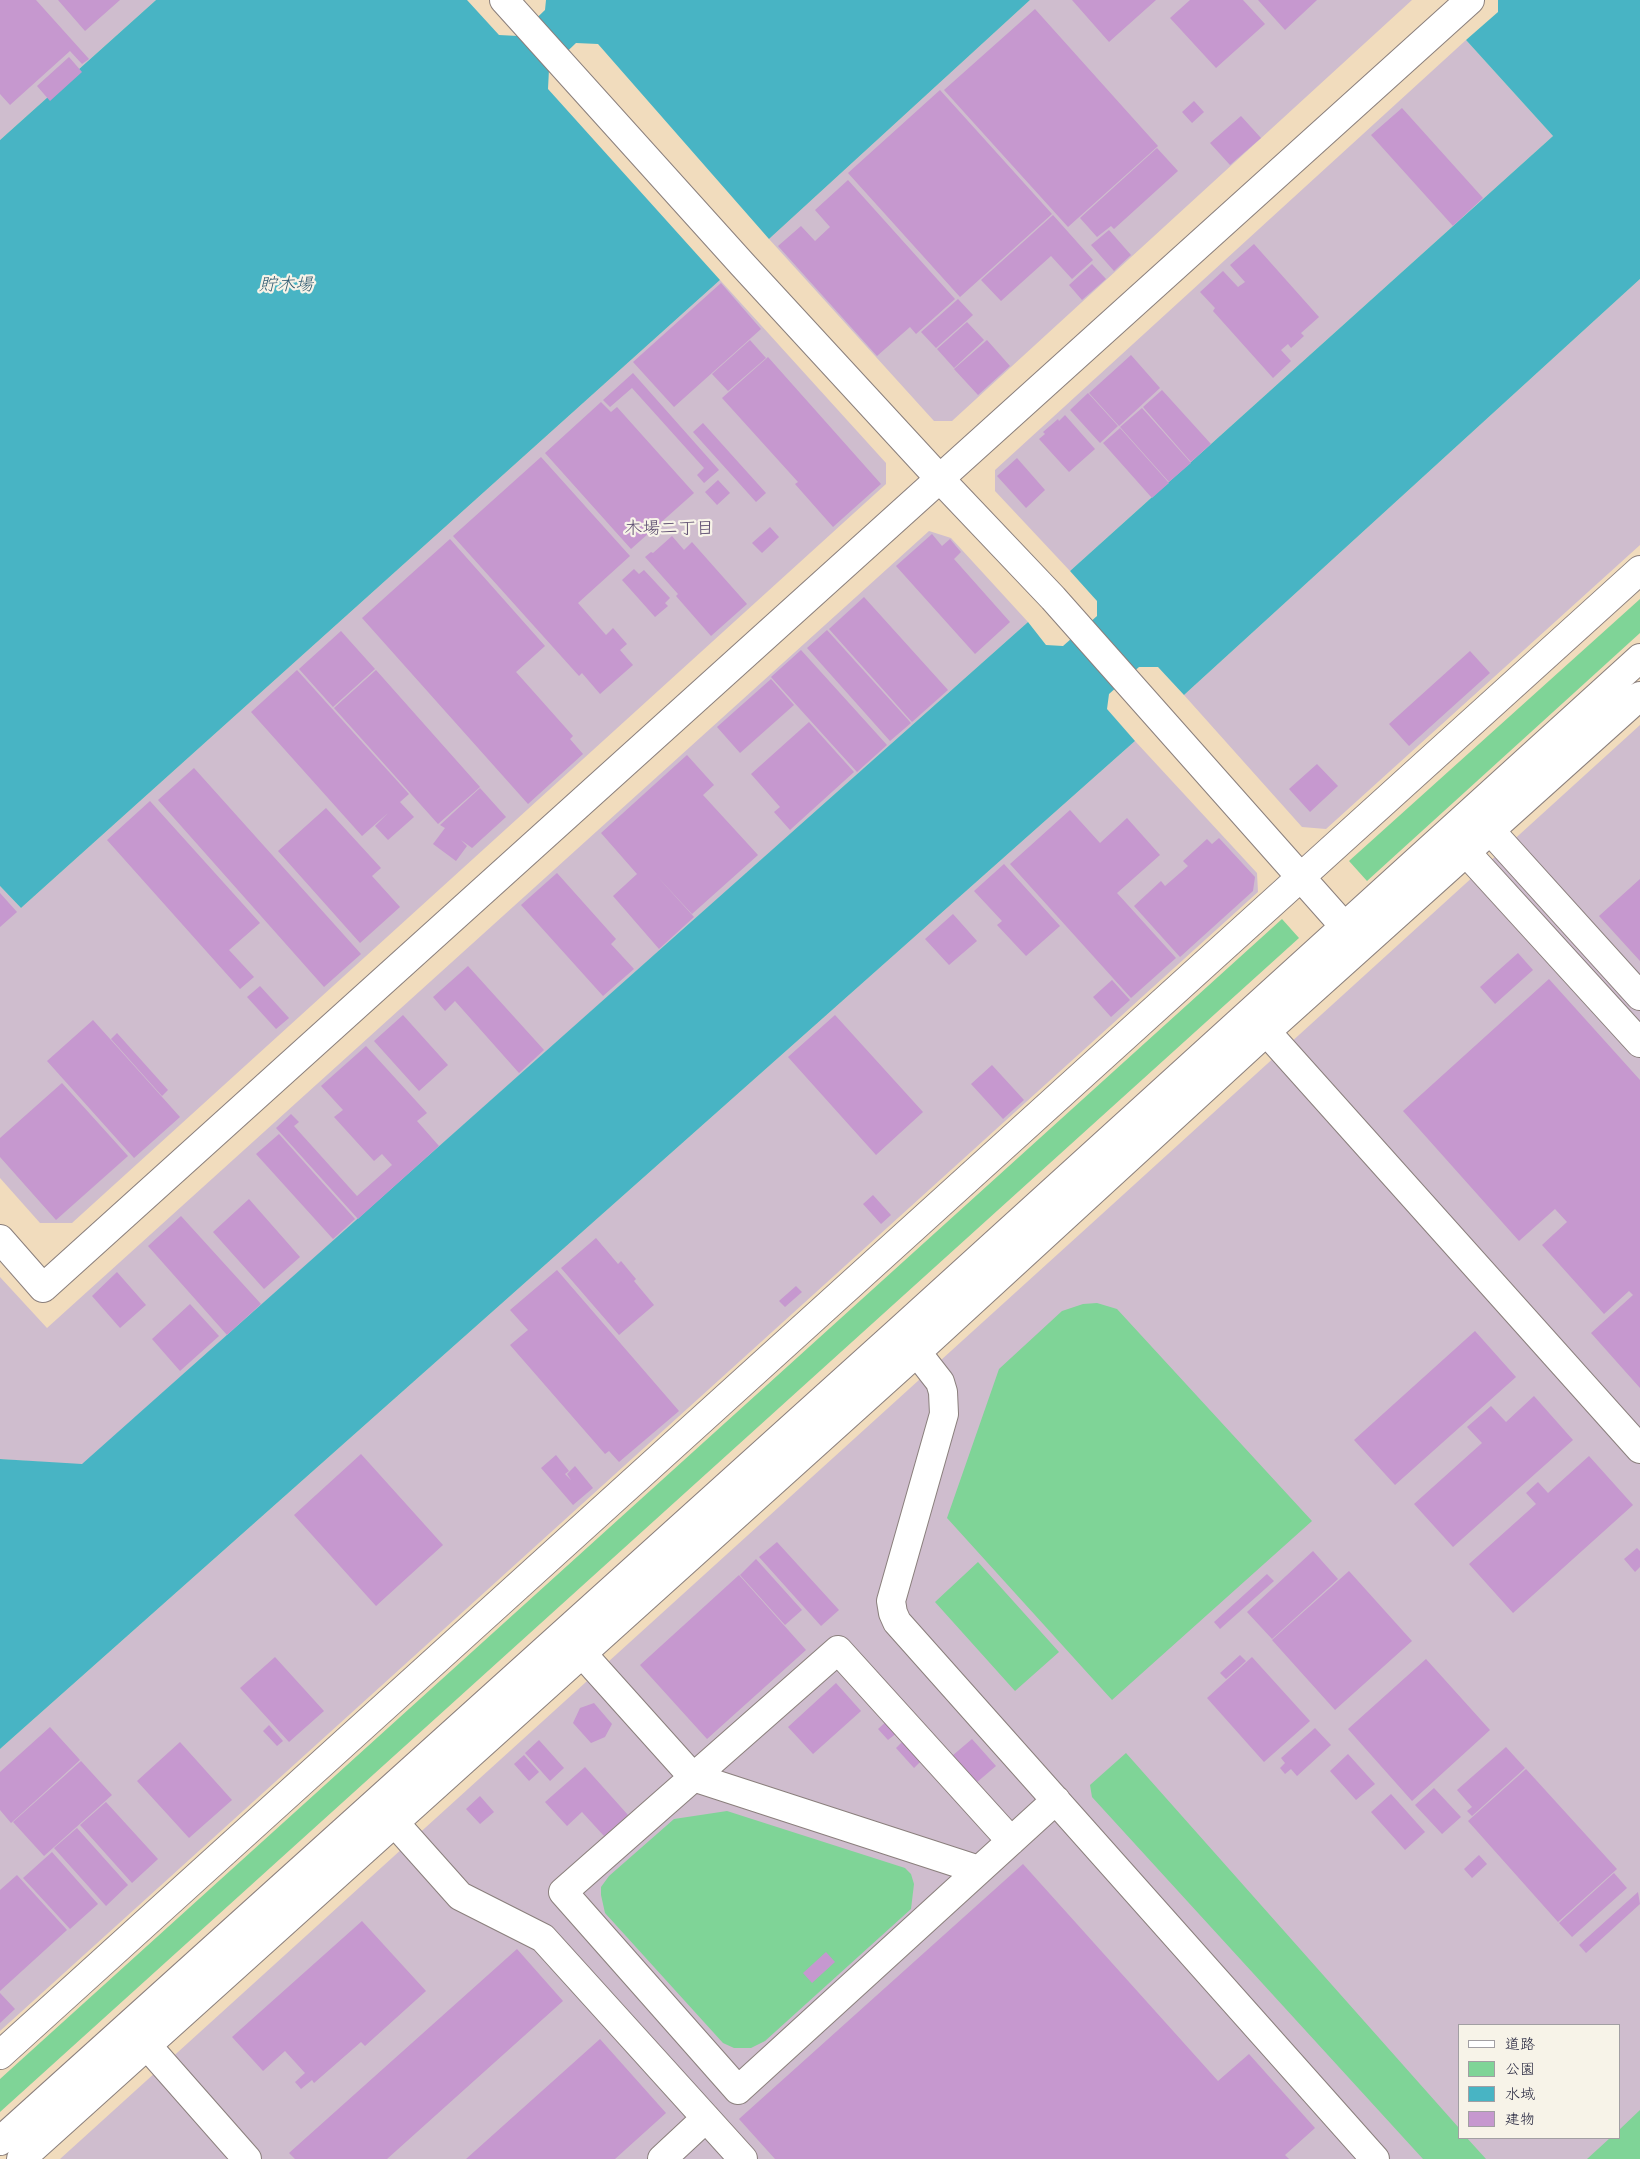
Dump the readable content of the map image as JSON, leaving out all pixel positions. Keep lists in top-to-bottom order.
{
  "districts": ["木場二丁目"],
  "water": ["貯木場"],
  "legend": [
    "道路",
    "公園",
    "水域",
    "建物"
  ]
}
